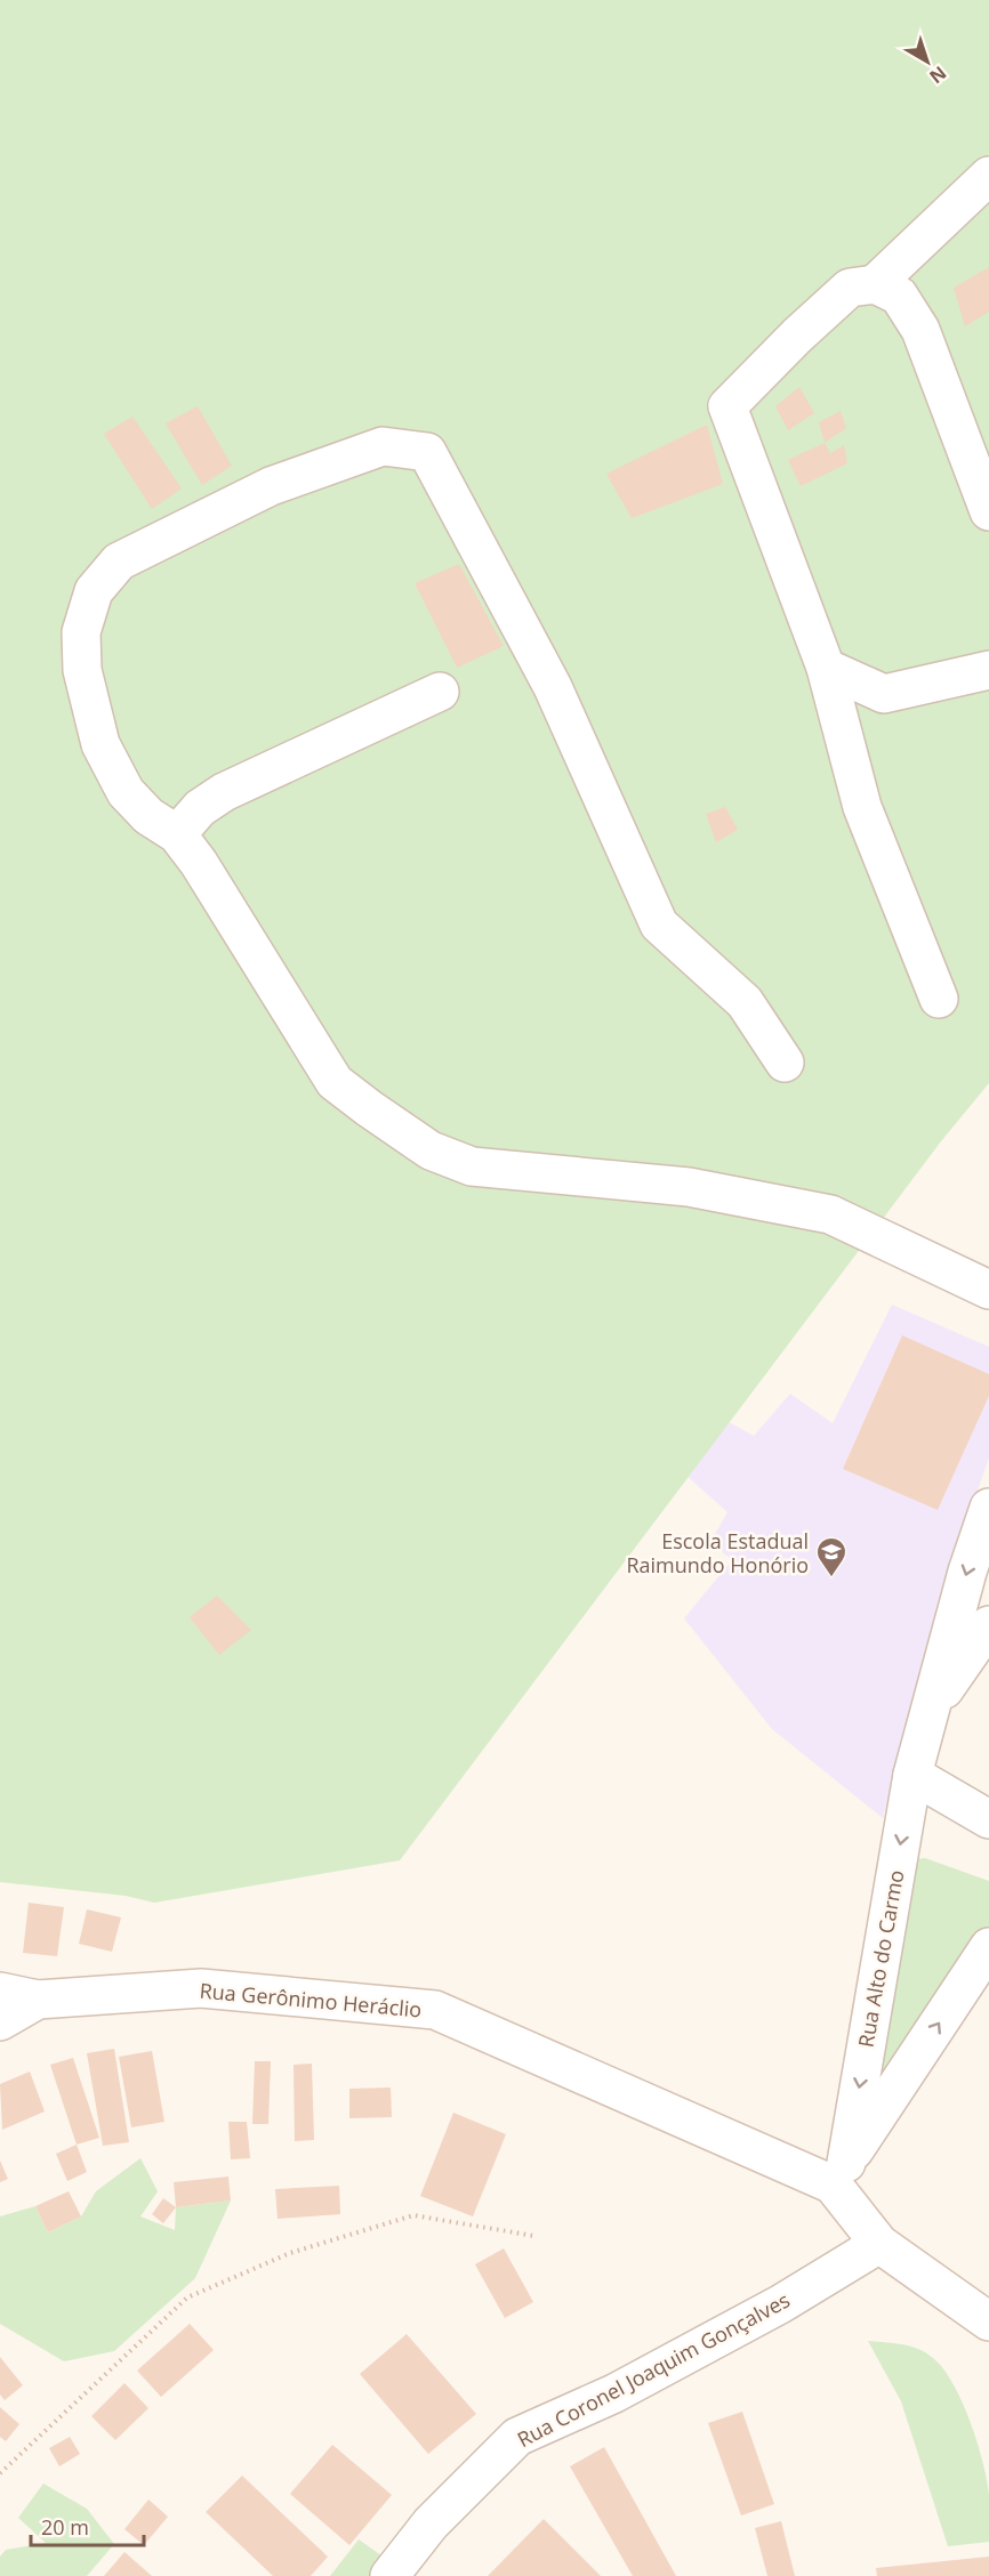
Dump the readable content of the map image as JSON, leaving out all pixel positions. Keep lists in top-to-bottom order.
{
  "streets": {
    "street": ["Rua Alto do Carmo", "Rua Gerônimo Heráclio", "Rua Coronel Joaquim Gonçalves"]
  },
  "crossings": [
    ["Rua Alto do Carmo", "Rua Gerônimo Heráclio"]
  ],
  "places": {
    "school or university": ["Escola Estadual Raimundo Honório"]
  },
  "scale_bar": "20 m",
  "north": "bottom right"
}
